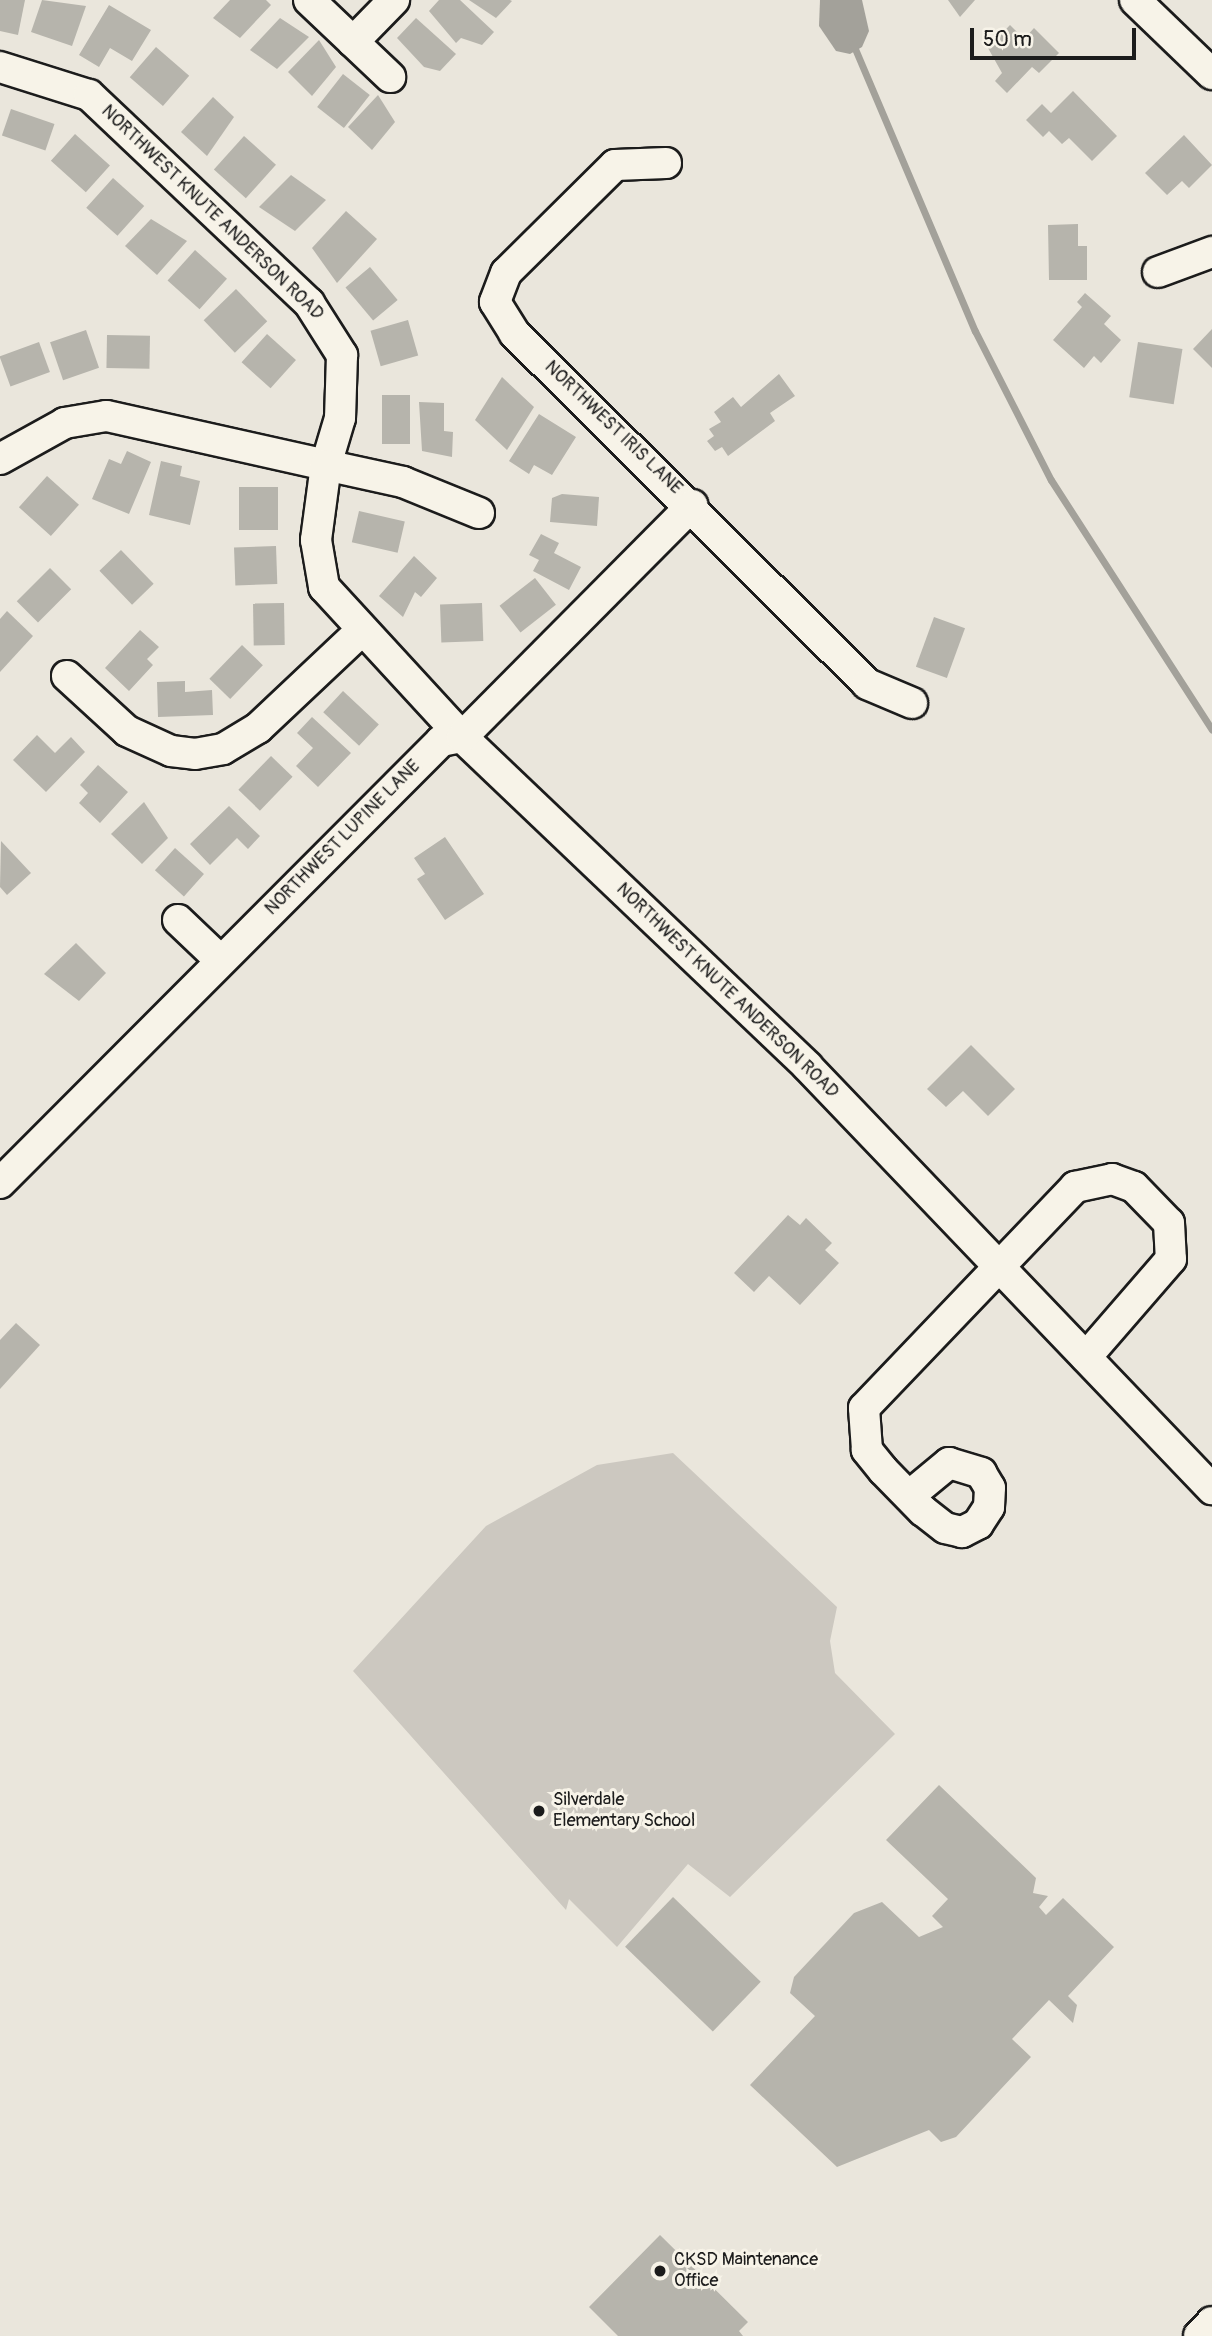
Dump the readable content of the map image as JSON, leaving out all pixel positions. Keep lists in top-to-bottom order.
{
  "streets": {
    "street": ["NORTHWEST KNUTE ANDERSON ROAD", "NORTHWEST IRIS LANE", "NORTHWEST LUPINE LANE"]
  },
  "crossings": [
    ["NORTHWEST KNUTE ANDERSON ROAD", "NORTHWEST LUPINE LANE"],
    ["NORTHWEST IRIS LANE", "NORTHWEST LUPINE LANE"]
  ],
  "places": ["Silverdale Elementary School", "CKSD Maintenance Office"],
  "scale_bar": "50 m"
}
